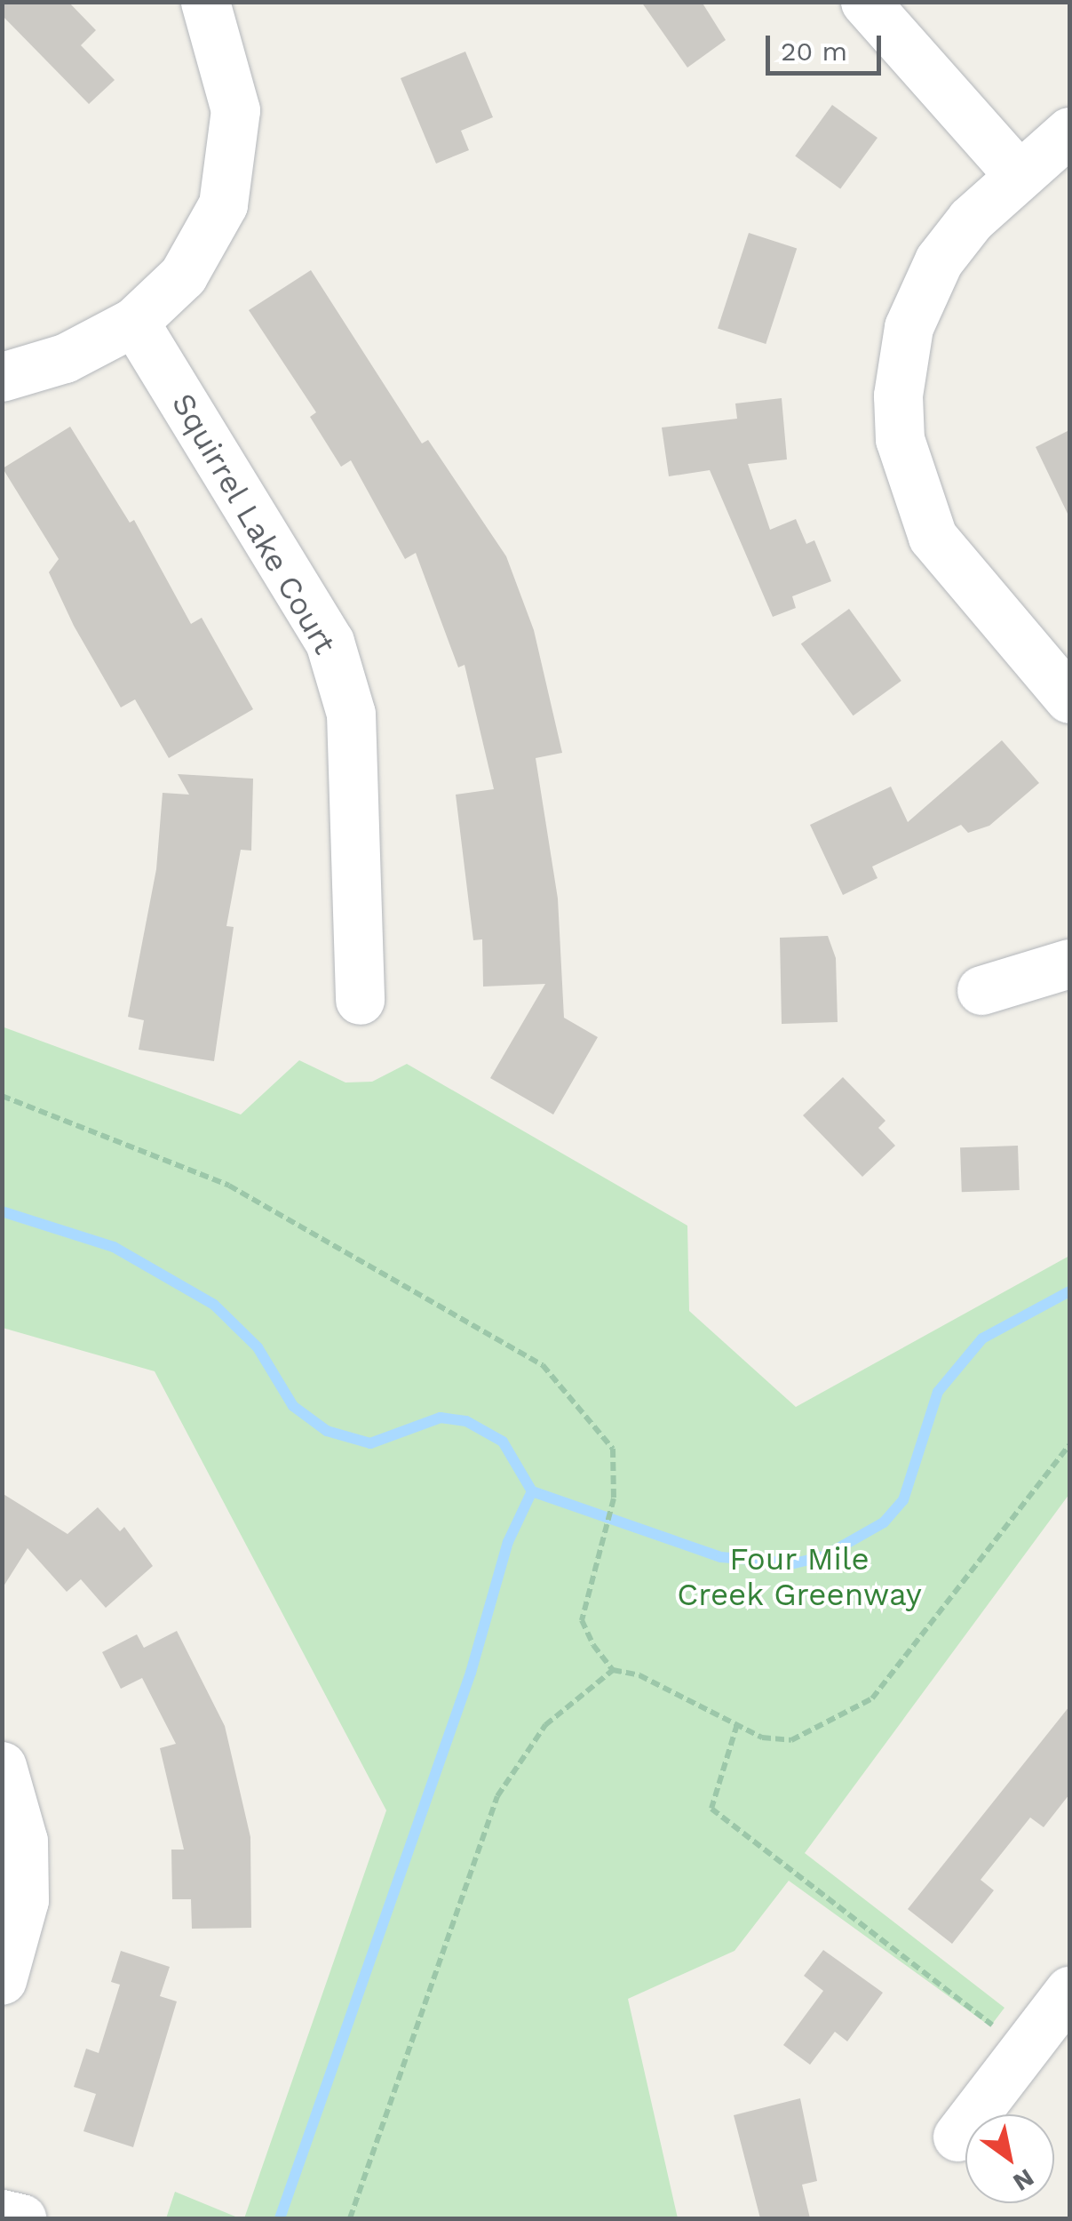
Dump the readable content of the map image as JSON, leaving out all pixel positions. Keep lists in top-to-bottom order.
{
  "streets": {
    "street": ["Squirrel Lake Court"]
  },
  "parks": ["Four Mile Creek Greenway"],
  "scale_bar": "20 m",
  "north": "bottom right"
}
